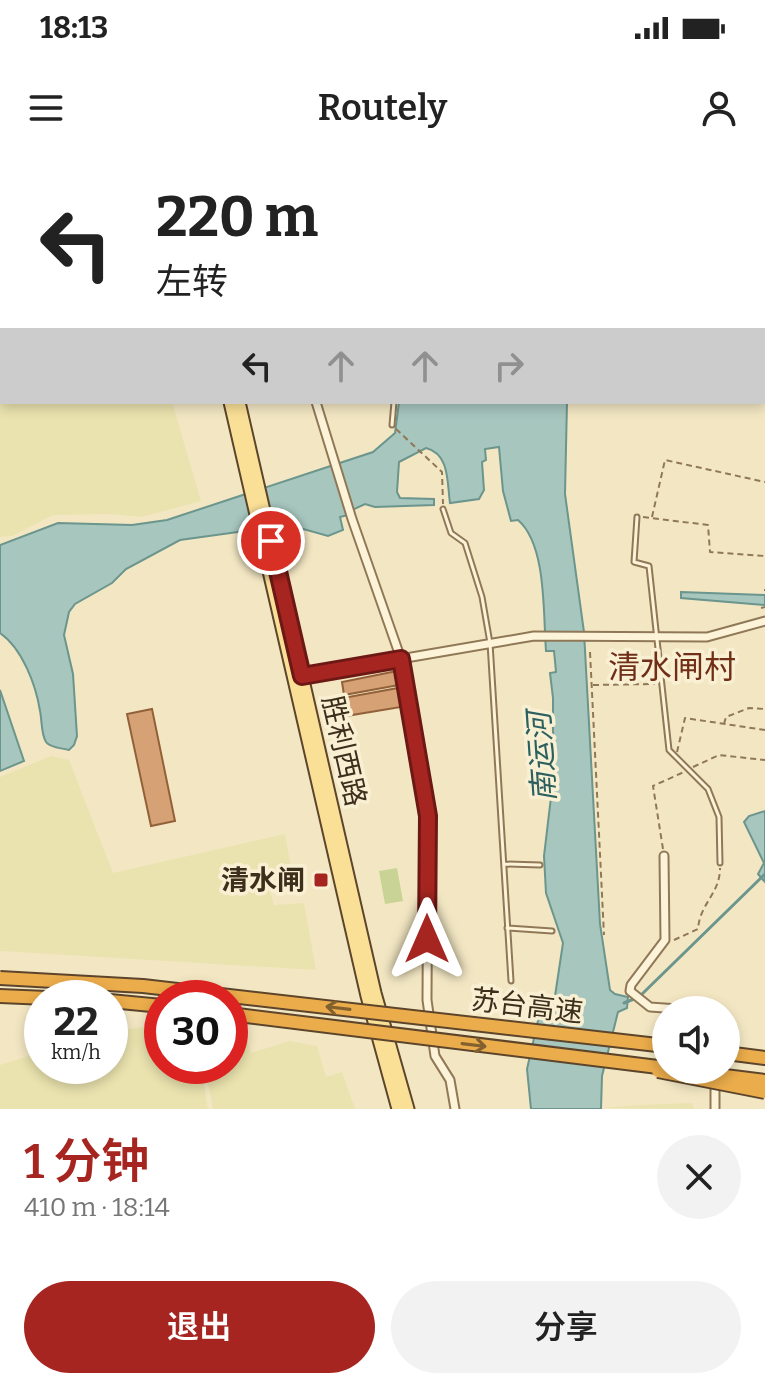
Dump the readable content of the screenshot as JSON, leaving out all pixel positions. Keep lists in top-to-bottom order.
{
  "streets": {
    "highway": ["苏台高速"],
    "main road": ["胜利西路"]
  },
  "districts": ["清水闸村"],
  "water": ["南运河"],
  "places": {
    "transit": ["清水闸"]
  },
  "page": {
    "status": "18:13",
    "header": "Routely",
    "turn": ["220 m", "左转"],
    "speed": "22 km/h",
    "limit": "30",
    "heading": ["1 分钟", "410 m · 18:14"],
    "buttons": ["退出", "分享"]
  }
}
